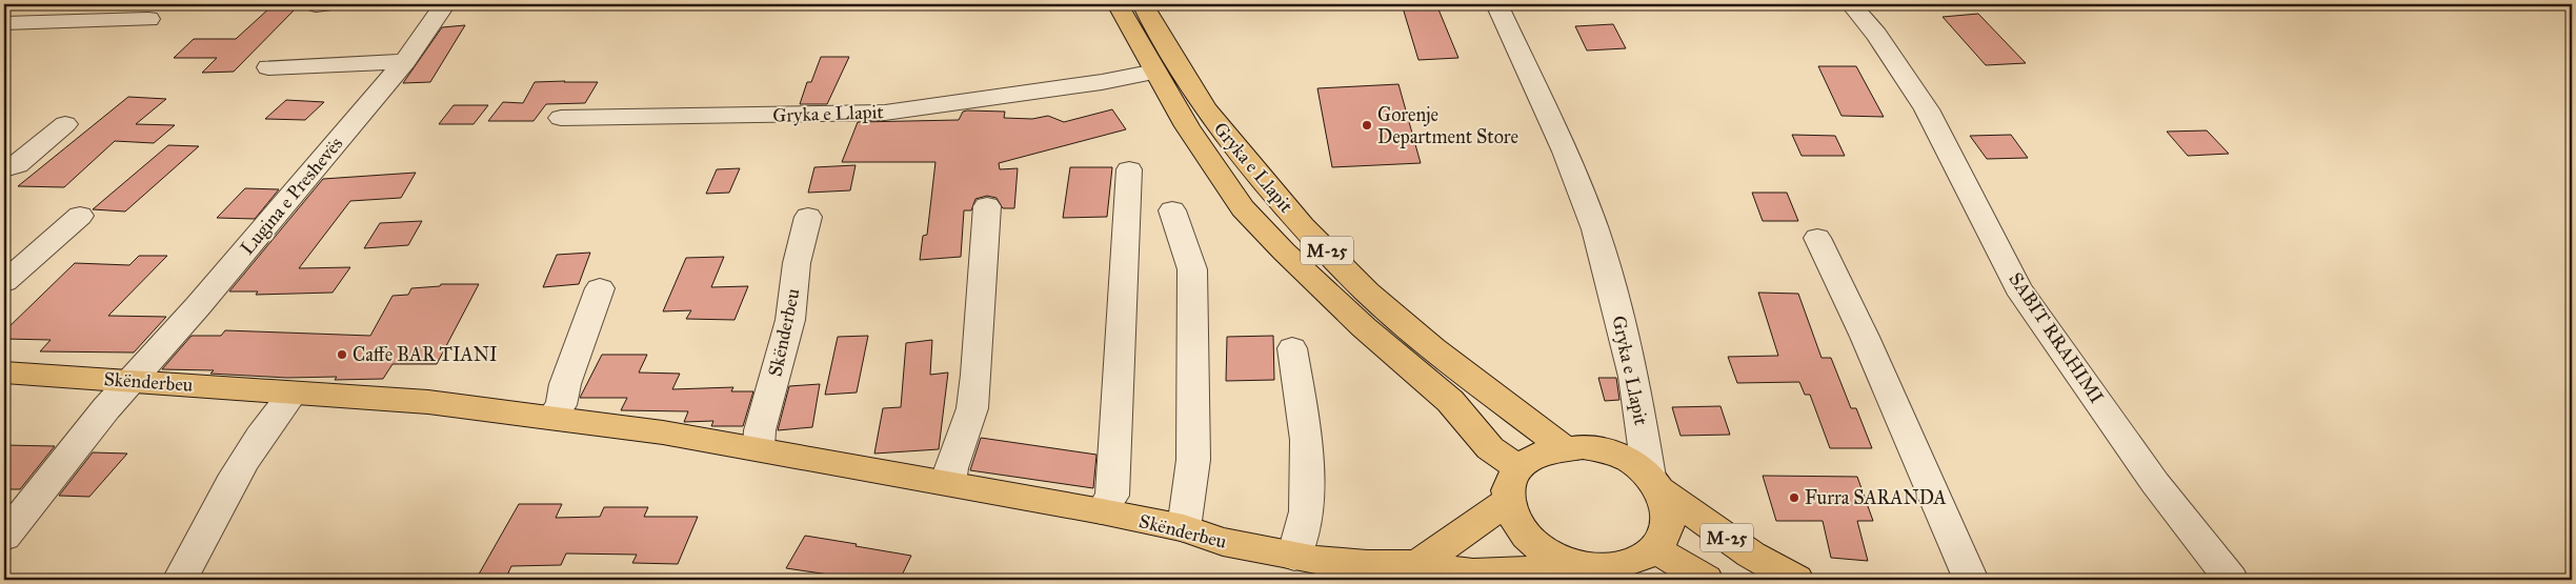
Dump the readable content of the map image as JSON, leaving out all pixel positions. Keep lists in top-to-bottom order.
{
  "streets": {
    "main road": ["Gryka e Llapit", "M-25", "Skënderbeu"],
    "street": ["Lugina e Preshevës", "SABIT RRAHIMI"]
  },
  "crossings": [
    ["Gryka e Llapit", "M-25"],
    ["Gryka e Llapit", "Skënderbeu"],
    ["Lugina e Preshevës", "Skënderbeu"],
    ["M-25", "Skënderbeu"]
  ],
  "places": ["Gorenje Department Store", "Caffe BAR TIANI", "Furra SARANDA"]
}
